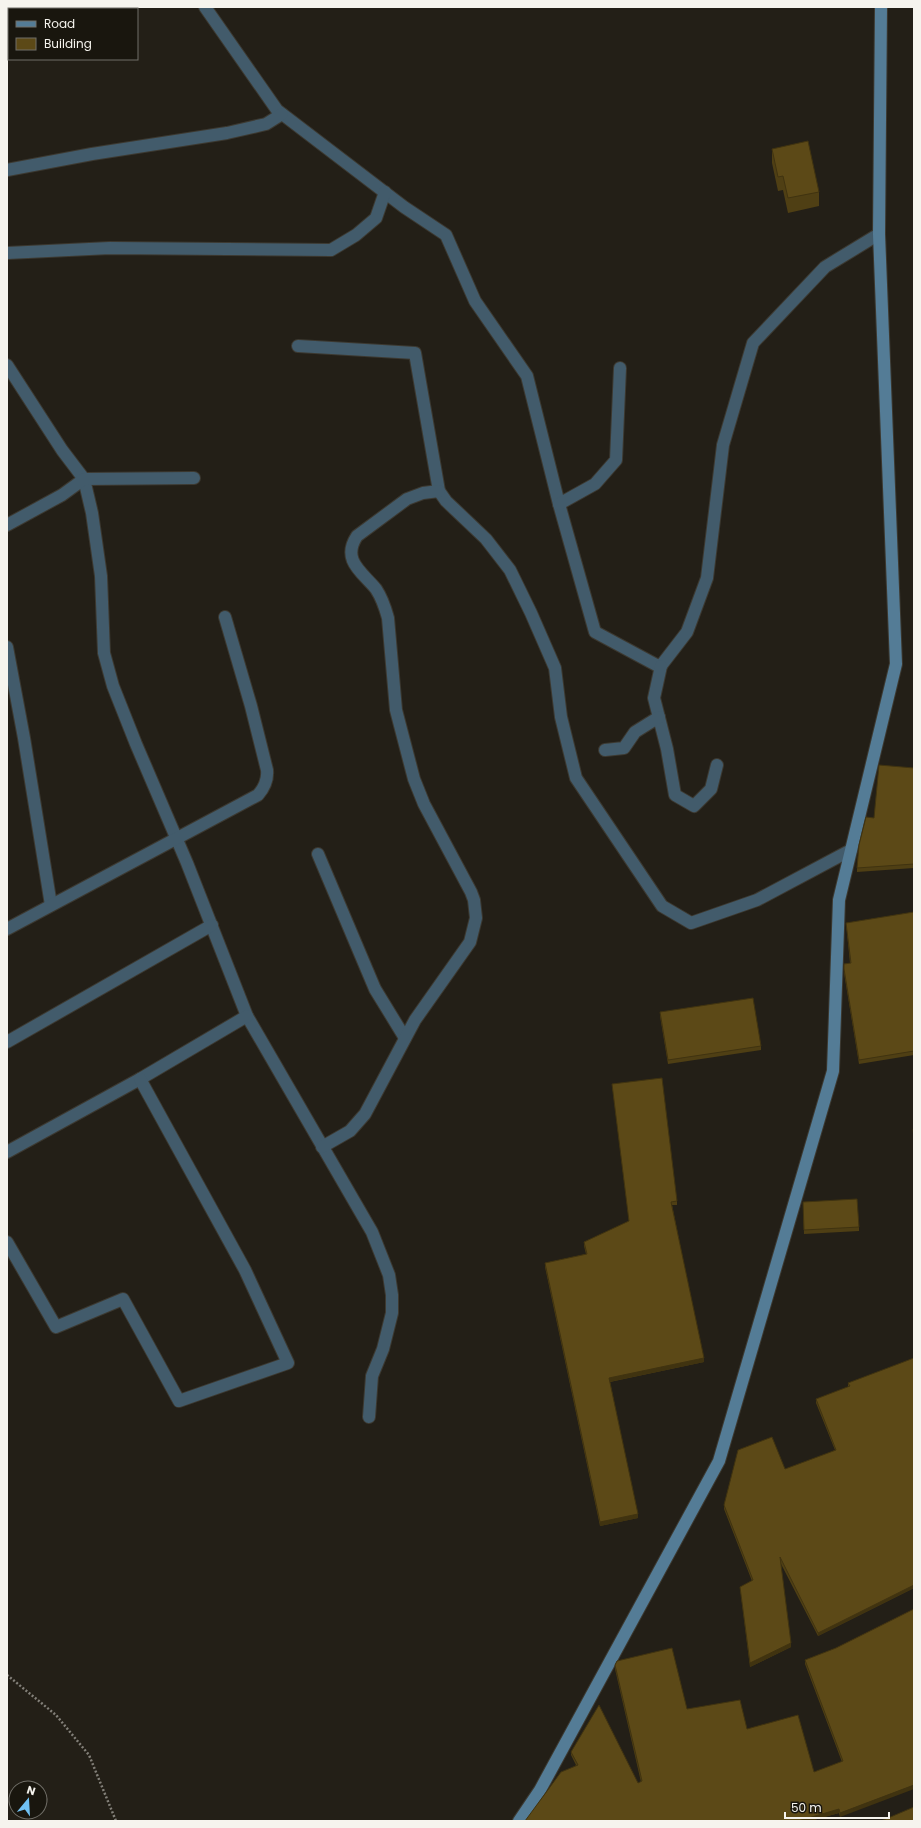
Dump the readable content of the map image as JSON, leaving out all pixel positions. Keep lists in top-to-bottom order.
{
  "legend": ["Road", "Building"],
  "scale_bar": "50 m",
  "north": "top"
}
